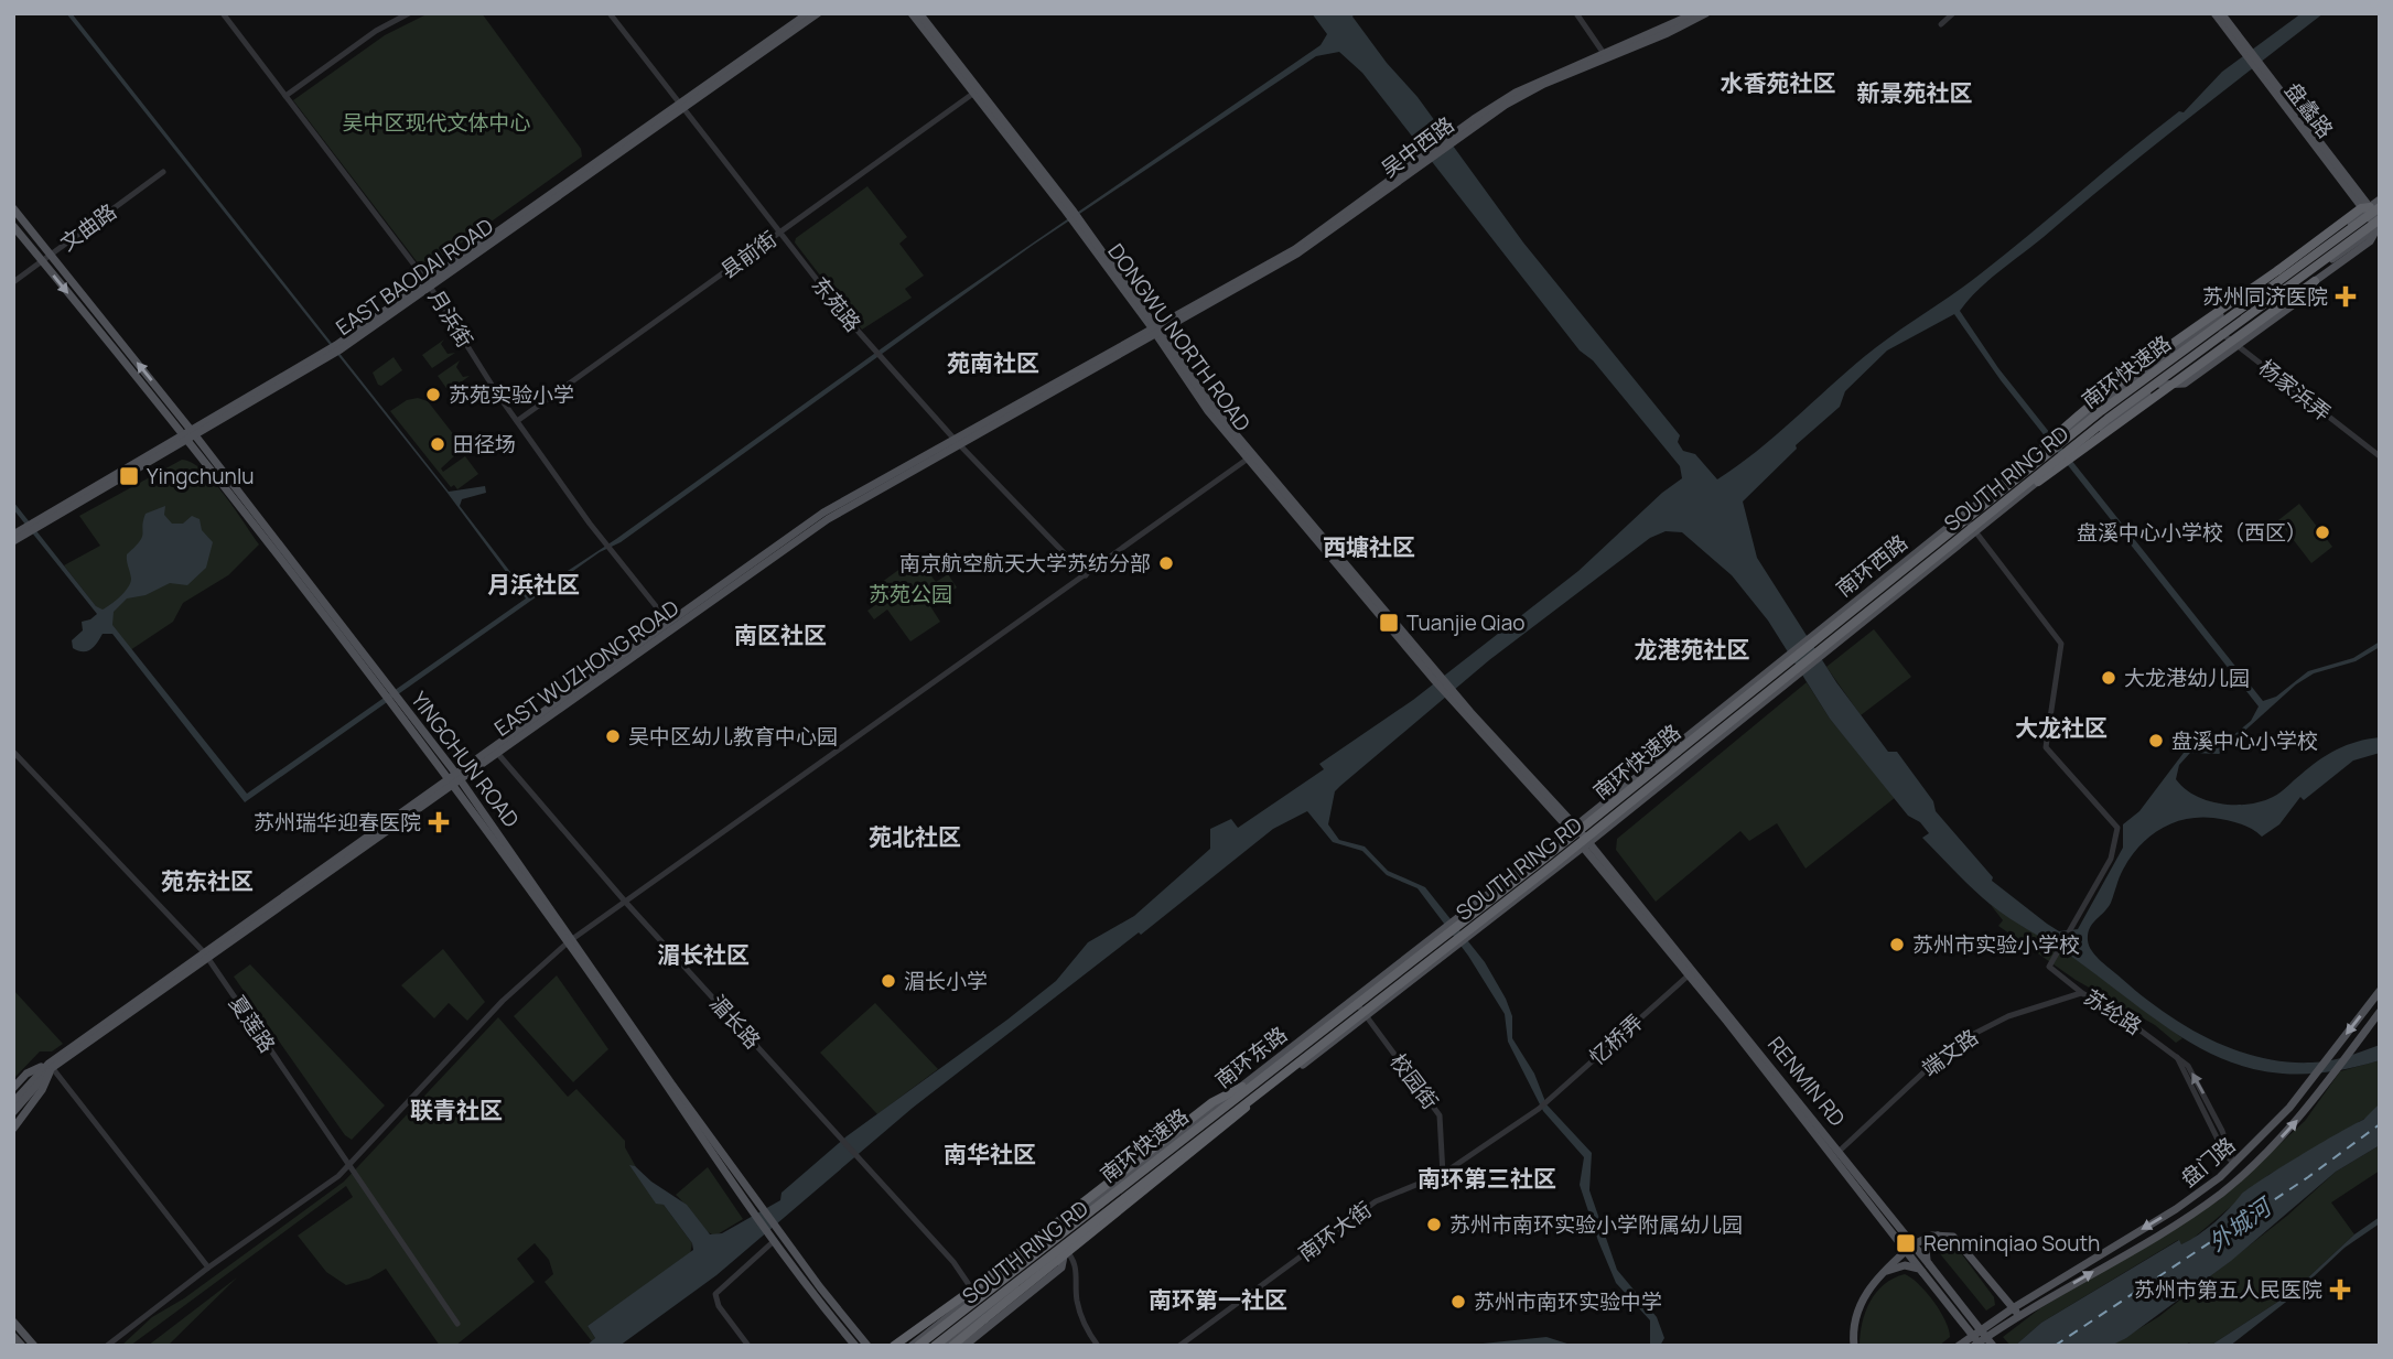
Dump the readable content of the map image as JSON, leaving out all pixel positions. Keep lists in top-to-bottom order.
{
  "streets": {
    "highway": ["南环快速路", "SOUTH RING RD"],
    "main road": [
      "盘蠡路",
      "吴中西路",
      "EAST BAODAI ROAD",
      "DONGWU NORTH ROAD",
      "南环西路",
      "EAST WUZHONG ROAD",
      "YINGCHUN ROAD",
      "南环东路",
      "RENMIN RD",
      "盘门路"
    ],
    "street": [
      "文曲路",
      "县前街",
      "东苑路",
      "月浜街",
      "杨家浜弄",
      "苏纶路",
      "湄长路",
      "夏莲路",
      "忆桥弄",
      "端文路",
      "校园街",
      "南环大街"
    ]
  },
  "crossings": [
    ["盘蠡路", "南环快速路"],
    ["盘蠡路", "南环西路"],
    ["吴中西路", "DONGWU NORTH ROAD"],
    ["吴中西路", "EAST WUZHONG ROAD"],
    ["文曲路", "YINGCHUN ROAD"],
    ["县前街", "东苑路"],
    ["县前街", "月浜街"],
    ["县前街", "DONGWU NORTH ROAD"],
    ["EAST BAODAI ROAD", "东苑路"],
    ["EAST BAODAI ROAD", "月浜街"],
    ["EAST BAODAI ROAD", "YINGCHUN ROAD"],
    ["东苑路", "EAST WUZHONG ROAD"],
    ["月浜街", "EAST WUZHONG ROAD"],
    ["DONGWU NORTH ROAD", "南环西路"],
    ["DONGWU NORTH ROAD", "EAST WUZHONG ROAD"],
    ["DONGWU NORTH ROAD", "南环东路"],
    ["DONGWU NORTH ROAD", "RENMIN RD"],
    ["南环快速路", "SOUTH RING RD"],
    ["南环快速路", "南环西路"],
    ["杨家浜弄", "南环西路"],
    ["南环西路", "苏纶路"],
    ["南环西路", "南环东路"],
    ["南环西路", "RENMIN RD"],
    ["EAST WUZHONG ROAD", "YINGCHUN ROAD"],
    ["EAST WUZHONG ROAD", "湄长路"],
    ["EAST WUZHONG ROAD", "夏莲路"],
    ["苏纶路", "端文路"],
    ["苏纶路", "盘门路"],
    ["忆桥弄", "RENMIN RD"],
    ["忆桥弄", "南环大街"],
    ["端文路", "RENMIN RD"],
    ["南环东路", "校园街"],
    ["南环东路", "RENMIN RD"],
    ["校园街", "南环大街"]
  ],
  "districts": [
    "水香苑社区",
    "新景苑社区",
    "苑南社区",
    "西塘社区",
    "月浜社区",
    "南区社区",
    "龙港苑社区",
    "大龙社区",
    "苑北社区",
    "苑东社区",
    "湄长社区",
    "联青社区",
    "南华社区",
    "南环第三社区",
    "南环第一社区"
  ],
  "water": ["外城河"],
  "parks": ["吴中区现代文体中心", "苏苑公园"],
  "places": {
    "health": ["苏州同济医院", "苏州瑞华迎春医院", "苏州市第五人民医院"],
    "other": [
      "苏苑实验小学",
      "田径场",
      "盘溪中心小学校（西区）",
      "南京航空航天大学苏纺分部",
      "大龙港幼儿园",
      "吴中区幼儿教育中心园",
      "盘溪中心小学校",
      "苏州市实验小学校",
      "湄长小学",
      "苏州市南环实验小学附属幼儿园",
      "苏州市南环实验中学"
    ],
    "transit": ["Yingchunlu", "Tuanjie Qiao", "Renminqiao South"]
  }
}
